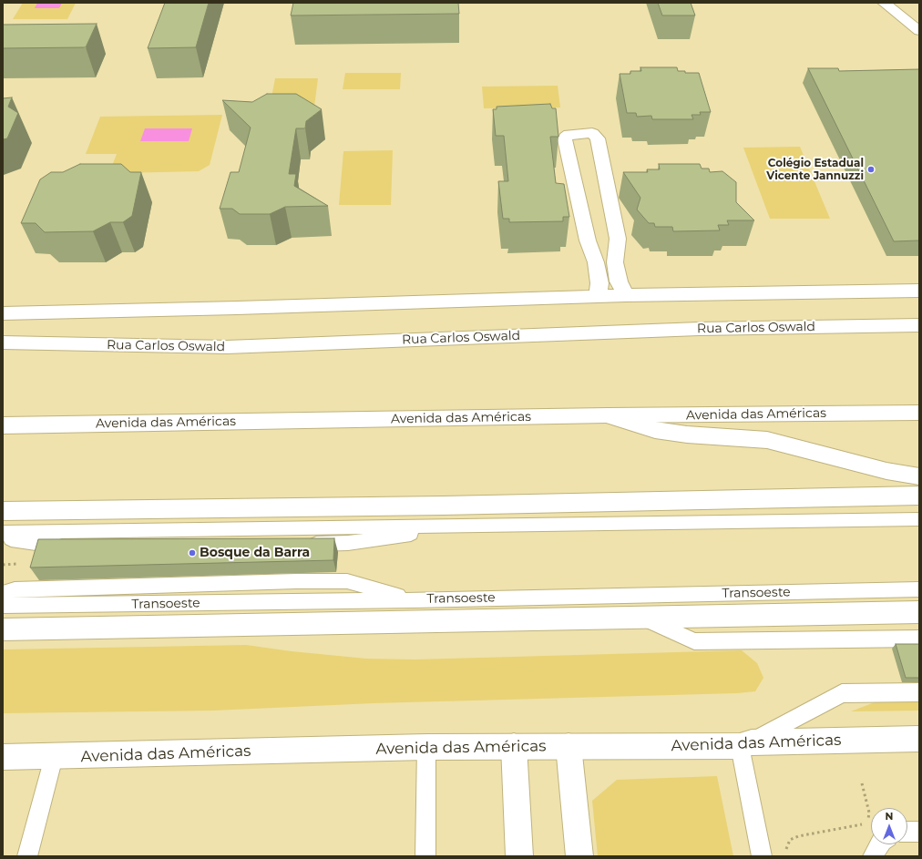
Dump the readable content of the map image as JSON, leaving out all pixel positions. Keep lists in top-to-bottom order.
{
  "streets": {
    "main road": ["Rua Carlos Oswald", "Avenida das Américas"],
    "lane": ["Transoeste"]
  },
  "places": ["Colégio Estadual Vicente Jannuzzi", "Bosque da Barra"],
  "north": "top"
}
